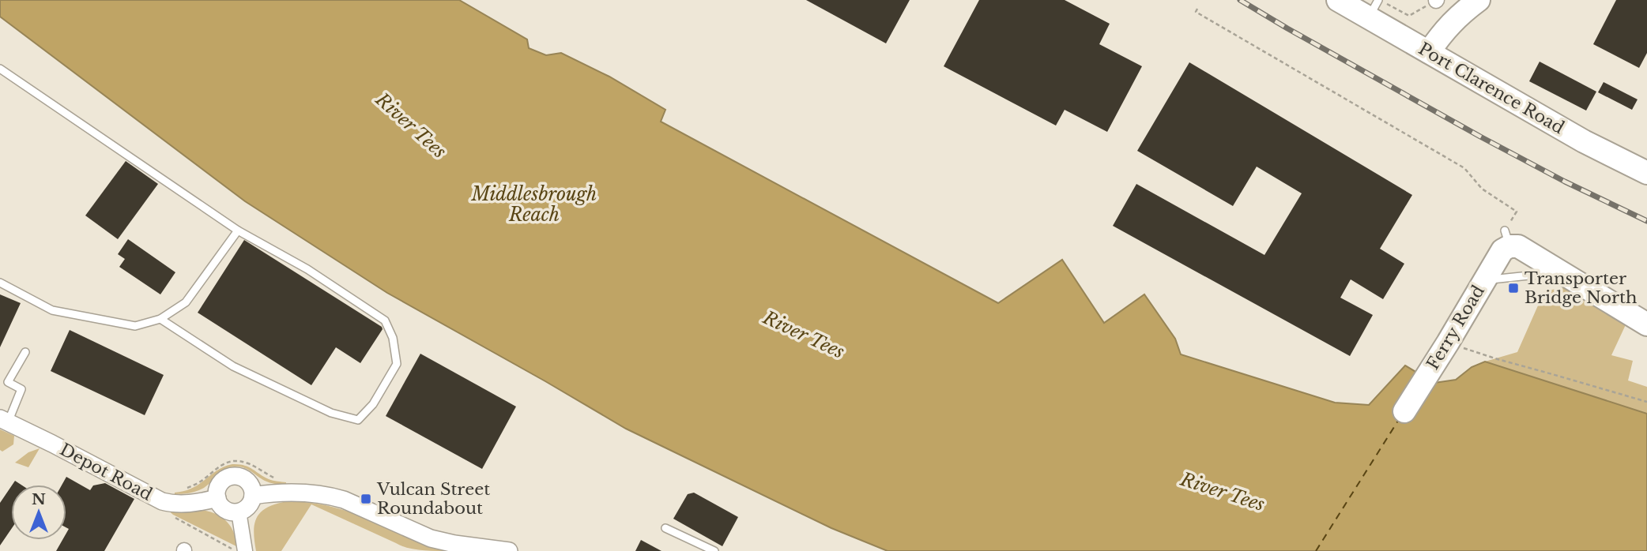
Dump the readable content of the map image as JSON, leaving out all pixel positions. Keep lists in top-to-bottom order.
{
  "streets": {
    "main road": ["Port Clarence Road", "Ferry Road"],
    "street": ["Depot Road"]
  },
  "water": ["River Tees", "Middlesbrough Reach"],
  "places": {
    "transit": ["Transporter Bridge North", "Vulcan Street Roundabout"]
  },
  "north": "top"
}
